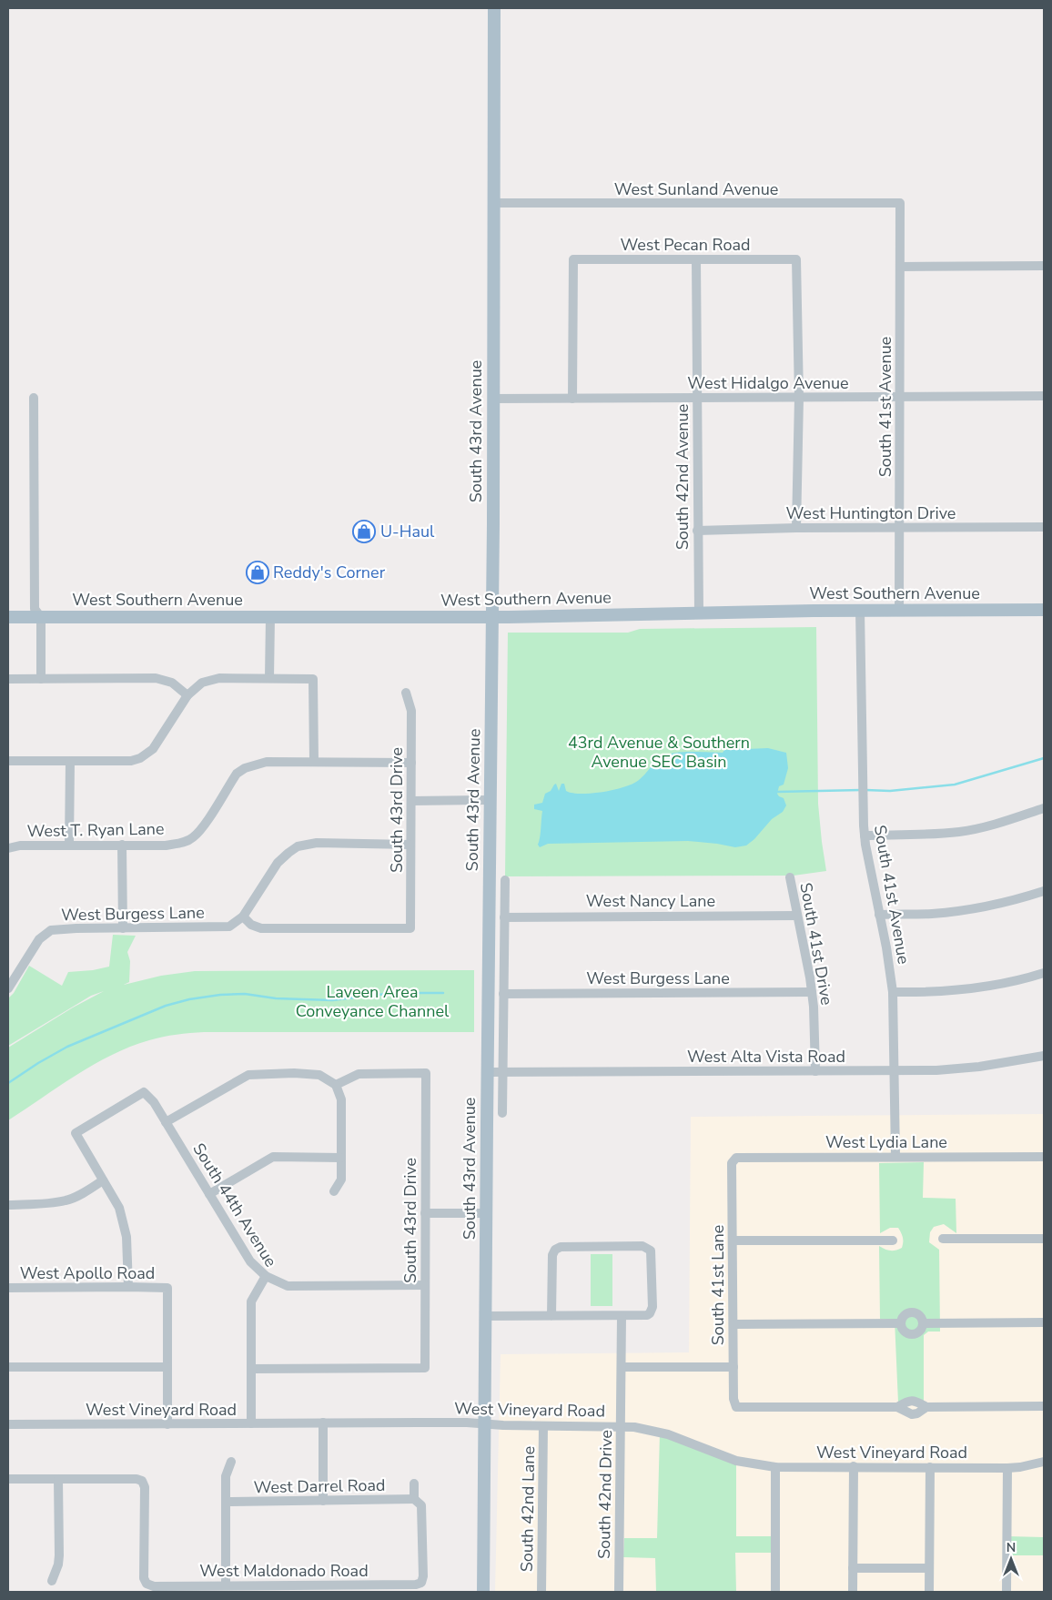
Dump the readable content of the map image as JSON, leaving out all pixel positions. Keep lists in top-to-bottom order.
{
  "streets": {
    "main road": ["South 43rd Avenue", "West Southern Avenue"],
    "street": [
      "West Sunland Avenue",
      "West Pecan Road",
      "West Hidalgo Avenue",
      "South 41st Avenue",
      "South 42nd Avenue",
      "West Huntington Drive",
      "South 43rd Drive",
      "West T. Ryan Lane",
      "West Nancy Lane",
      "West Burgess Lane",
      "South 41st Drive",
      "West Alta Vista Road",
      "West Lydia Lane",
      "South 44th Avenue",
      "West Apollo Road",
      "South 41st Lane",
      "West Vineyard Road",
      "West Darrel Road",
      "South 42nd Drive",
      "South 42nd Lane",
      "West Maldonado Road"
    ]
  },
  "crossings": [
    ["West Sunland Avenue", "South 41st Avenue"],
    ["West Sunland Avenue", "South 43rd Avenue"],
    ["West Pecan Road", "West Hidalgo Avenue"],
    ["West Pecan Road", "South 42nd Avenue"],
    ["West Hidalgo Avenue", "South 41st Avenue"],
    ["West Hidalgo Avenue", "South 43rd Avenue"],
    ["West Hidalgo Avenue", "South 42nd Avenue"],
    ["South 41st Avenue", "West Huntington Drive"],
    ["South 41st Avenue", "West Southern Avenue"],
    ["South 41st Avenue", "West Alta Vista Road"],
    ["South 41st Avenue", "West Lydia Lane"],
    ["South 43rd Avenue", "West Southern Avenue"],
    ["South 43rd Avenue", "West Nancy Lane"],
    ["South 43rd Avenue", "West Burgess Lane"],
    ["South 43rd Avenue", "West Alta Vista Road"],
    ["South 43rd Avenue", "West Vineyard Road"],
    ["South 42nd Avenue", "West Huntington Drive"],
    ["South 42nd Avenue", "West Southern Avenue"],
    ["South 43rd Drive", "West Burgess Lane"],
    ["South 43rd Drive", "South 44th Avenue"],
    ["West Nancy Lane", "South 41st Drive"],
    ["West Burgess Lane", "South 41st Drive"],
    ["South 41st Drive", "West Alta Vista Road"],
    ["West Lydia Lane", "South 41st Lane"],
    ["South 44th Avenue", "West Vineyard Road"],
    ["West Vineyard Road", "South 42nd Drive"],
    ["West Vineyard Road", "South 42nd Lane"],
    ["West Darrel Road", "West Maldonado Road"]
  ],
  "parks": ["43rd Avenue & Southern Avenue SEC Basin", "Laveen Area Conveyance Channel"],
  "places": {
    "shop": ["U-Haul", "Reddy's Corner"]
  },
  "north": "top"
}
